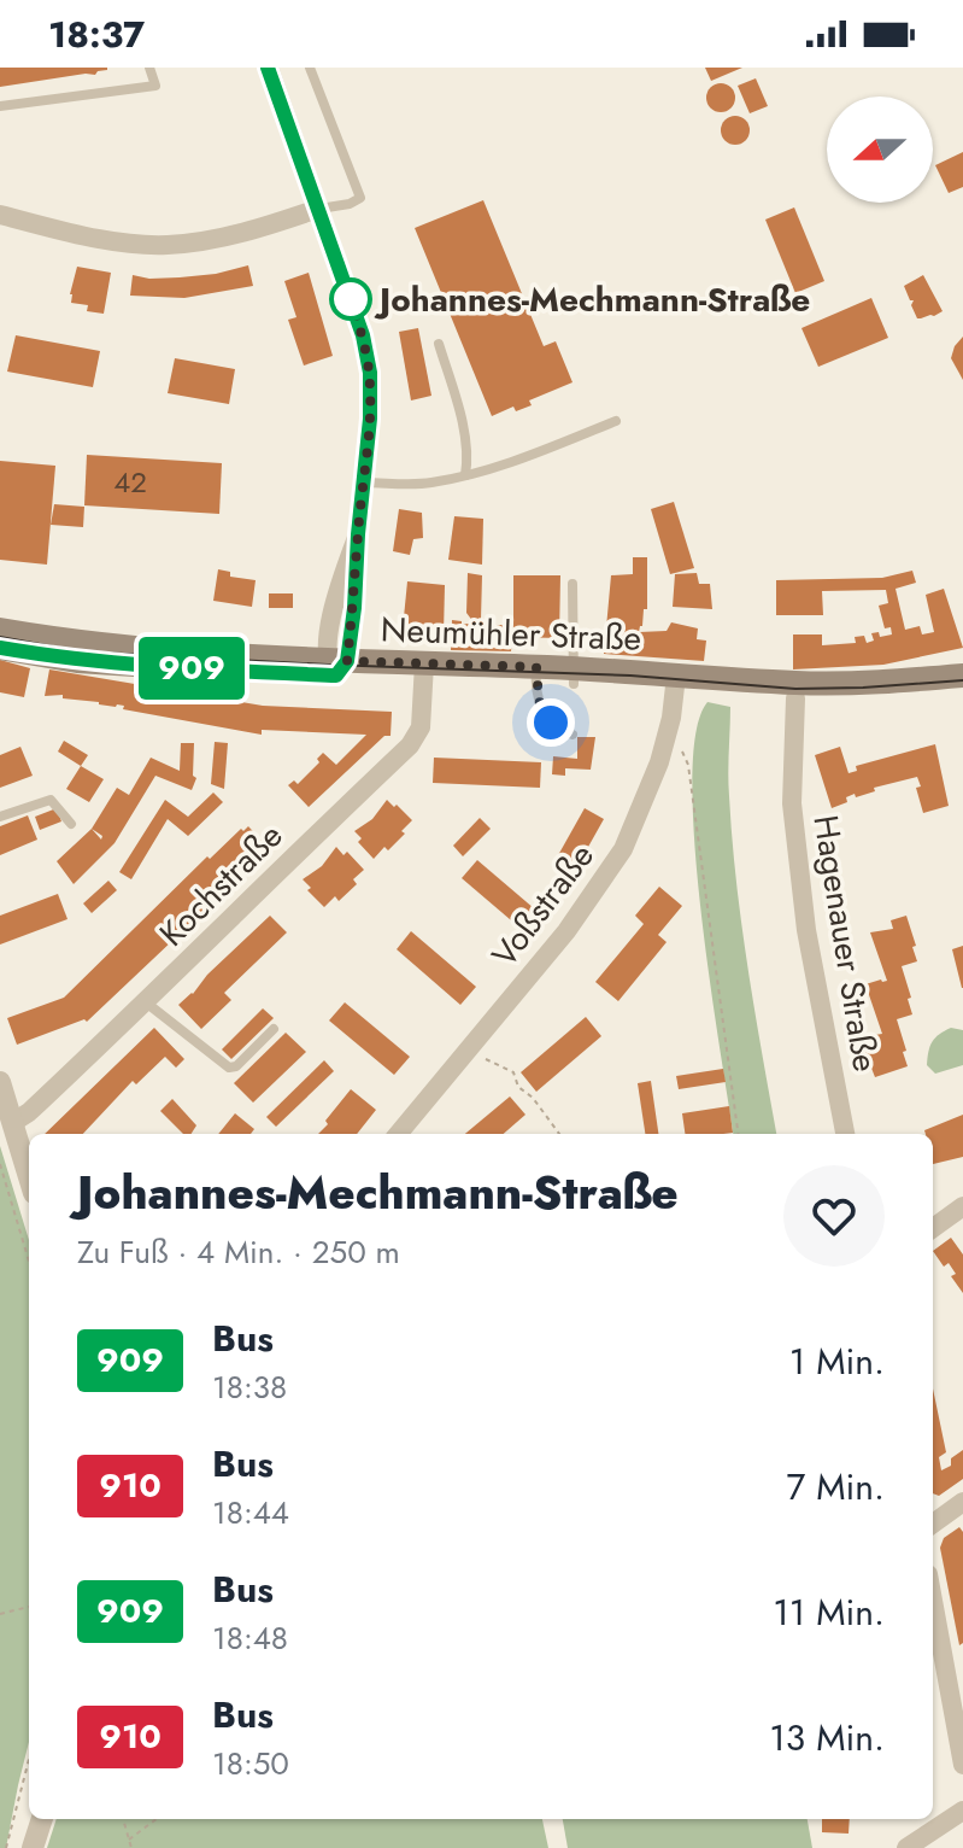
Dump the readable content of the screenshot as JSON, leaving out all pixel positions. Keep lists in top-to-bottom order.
{
  "streets": {
    "main road": ["Neumühler Straße"],
    "street": ["Kochstraße", "Voßstraße", "Hagenauer Straße"]
  },
  "crossings": [
    ["Neumühler Straße", "Kochstraße"],
    ["Neumühler Straße", "Voßstraße"],
    ["Neumühler Straße", "Hagenauer Straße"]
  ],
  "places": ["Johannes-Mechmann-Straße"],
  "lines": ["bus line 909"],
  "house_numbers": ["42"],
  "north": "left",
  "page": {
    "status": "18:37",
    "on_map": "909",
    "heading": ["Johannes-Mechmann-Straße", "Zu Fuß · 4 Min. · 250 m"],
    "list": [
      {
        "mark": "909",
        "name": "Bus",
        "note": "18:38",
        "value": "1 Min."
      },
      {
        "mark": "910",
        "name": "Bus",
        "note": "18:44",
        "value": "7 Min."
      },
      {
        "mark": "909",
        "name": "Bus",
        "note": "18:48",
        "value": "11 Min."
      },
      {
        "mark": "910",
        "name": "Bus",
        "note": "18:50",
        "value": "13 Min."
      }
    ]
  }
}
